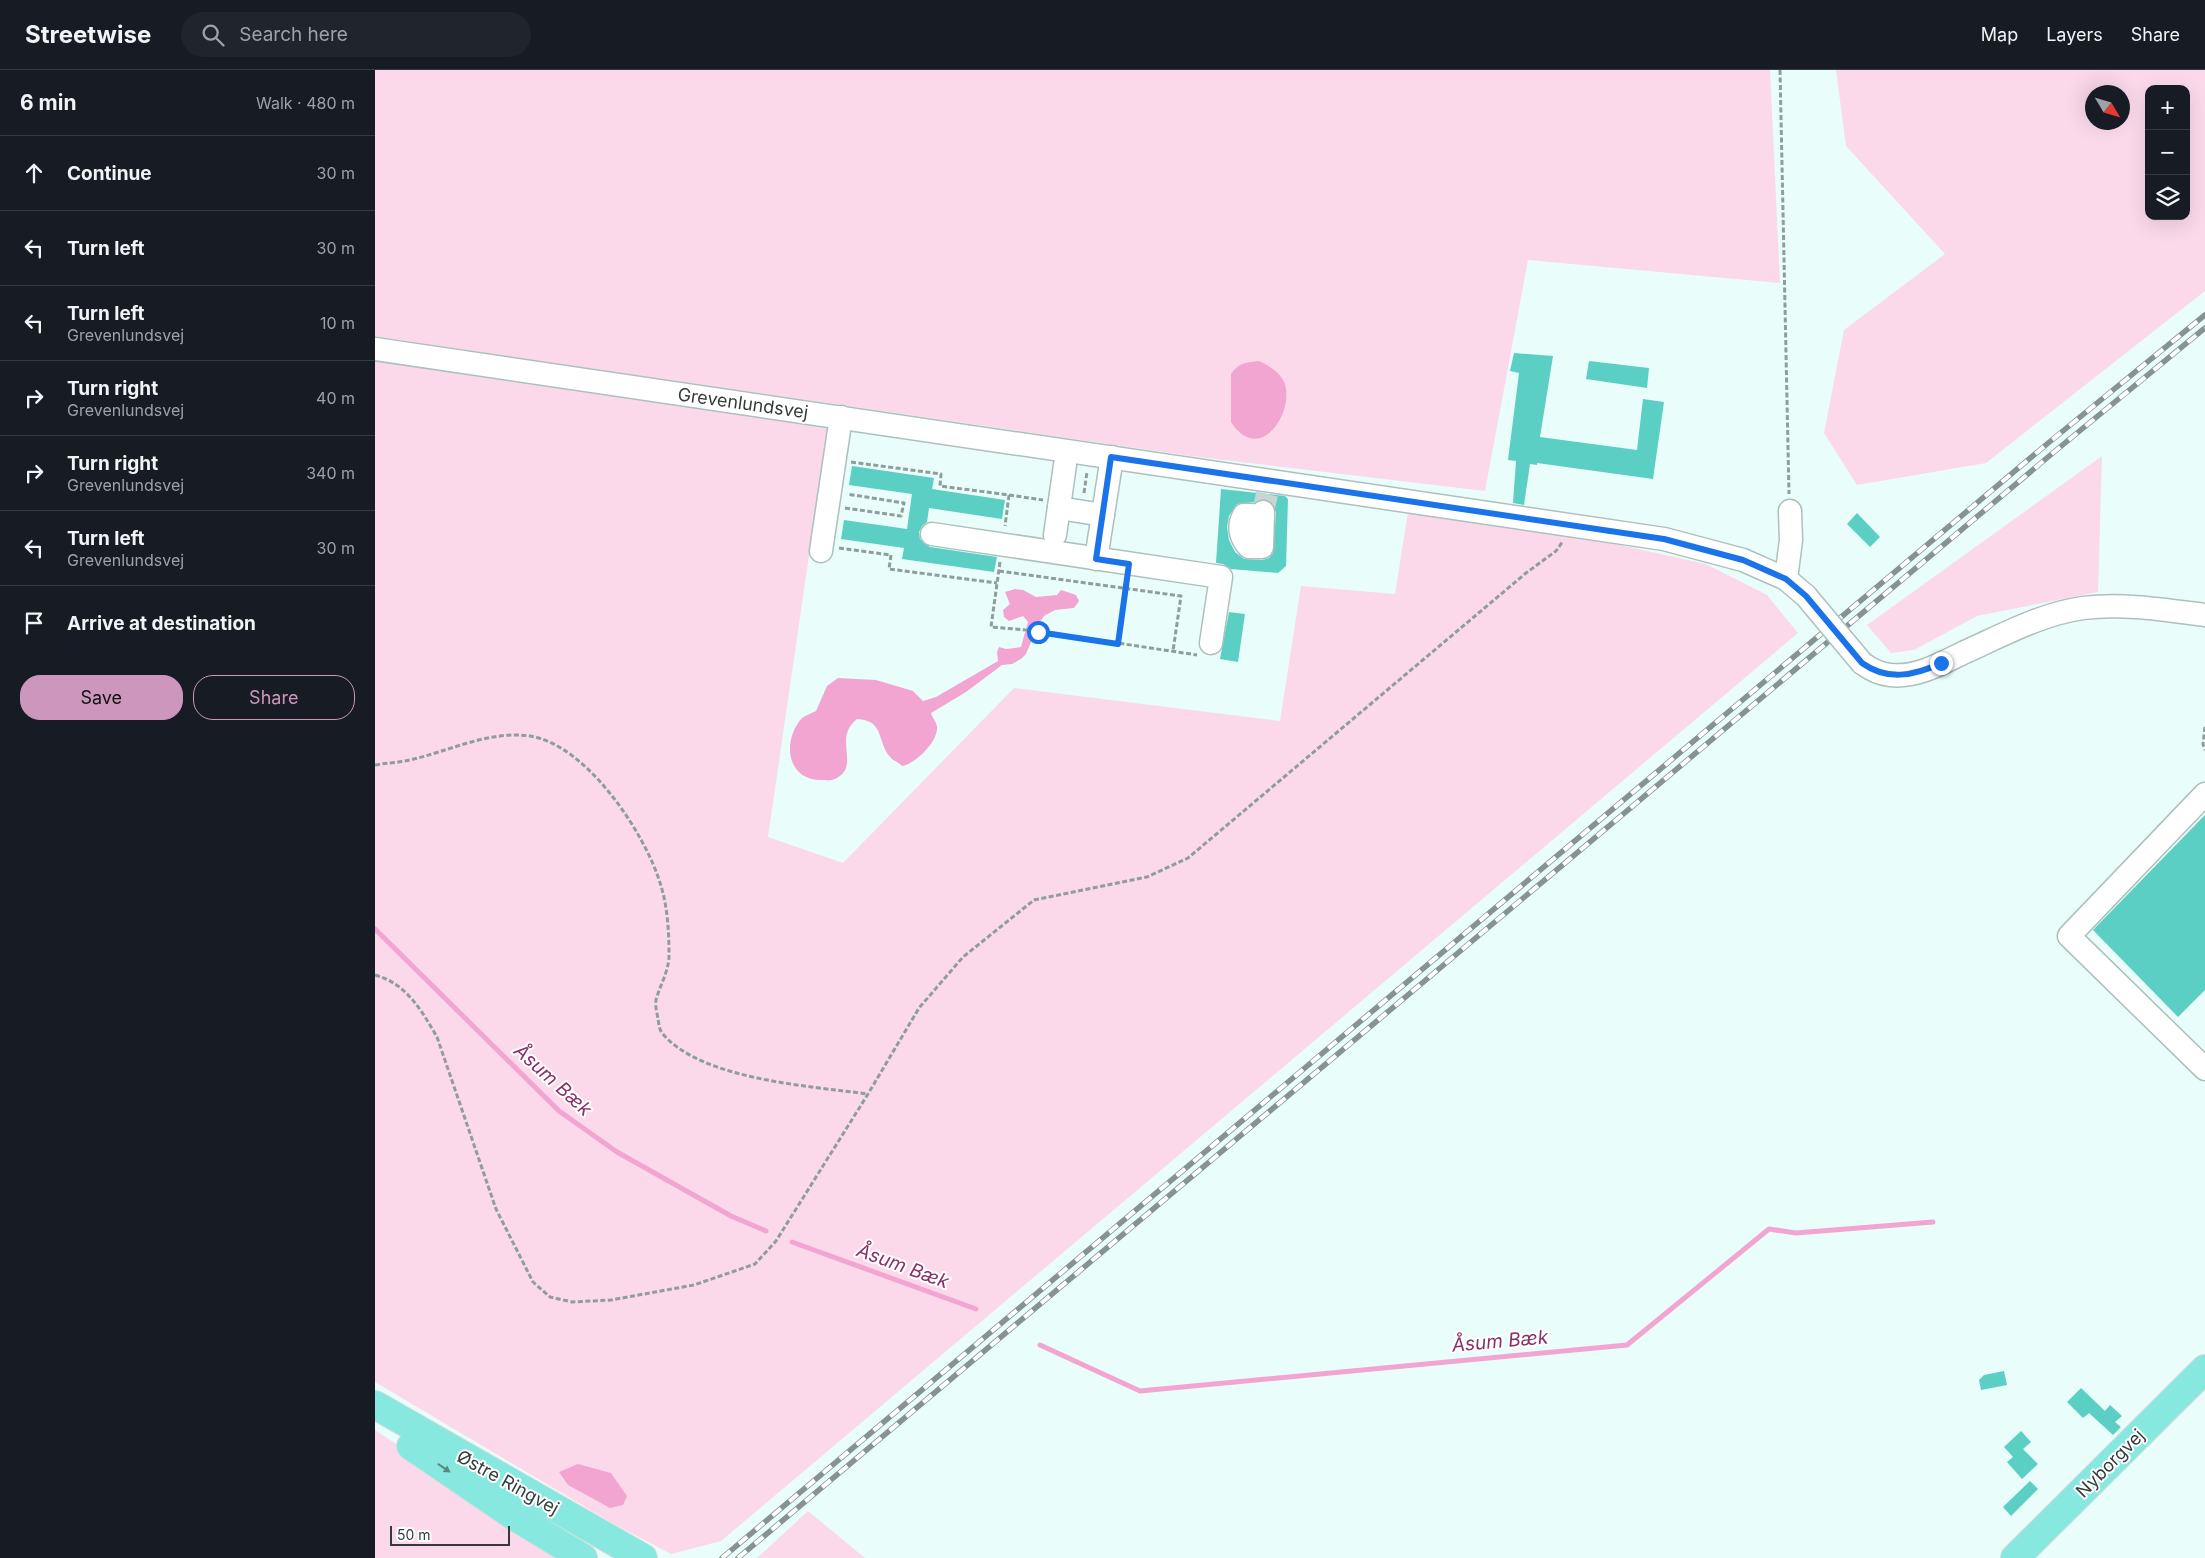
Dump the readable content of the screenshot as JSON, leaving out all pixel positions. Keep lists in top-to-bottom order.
{
  "streets": {
    "main road": ["Nyborgvej", "Østre Ringvej"],
    "street": ["Grevenlundsvej"]
  },
  "water": ["Åsum Bæk"],
  "scale_bar": "50 m",
  "north": "bottom right",
  "page": {
    "header": "Streetwise",
    "search": "Search here",
    "nav": ["Map", "Layers", "Share"],
    "heading": ["6 min", "Walk · 480 m"],
    "map_buttons": ["+", "−"],
    "list": [
      ["Continue", "30 m"],
      ["Turn left", "30 m"],
      ["Turn left", "Grevenlundsvej", "10 m"],
      ["Turn right", "Grevenlundsvej", "40 m"],
      ["Turn right", "Grevenlundsvej", "340 m"],
      ["Turn left", "Grevenlundsvej", "30 m"],
      "Arrive at destination"
    ],
    "buttons": ["Save", "Share"],
    "scale": "50 m"
  }
}
